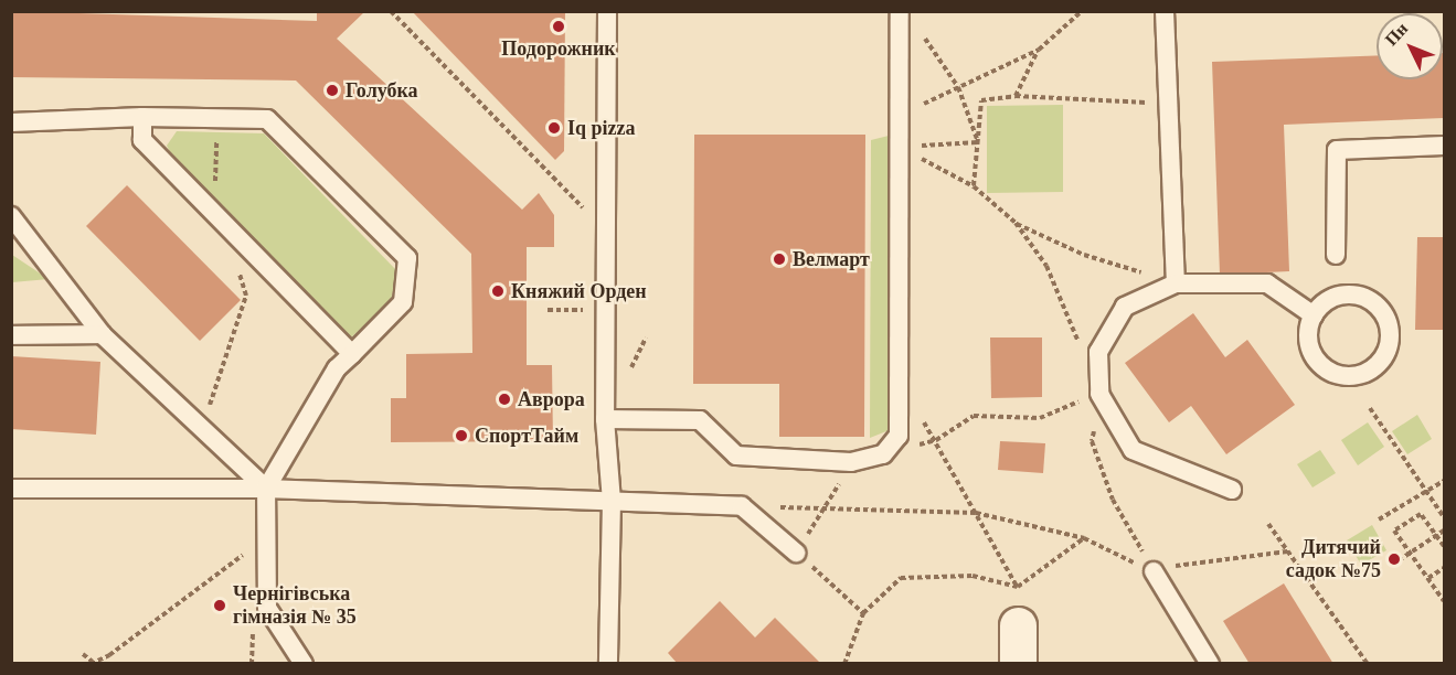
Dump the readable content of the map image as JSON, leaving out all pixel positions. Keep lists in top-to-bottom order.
{
  "places": [
    "Подорожник",
    "Голубка",
    "Iq pizza",
    "Велмарт",
    "Княжий Орден",
    "Аврора",
    "СпортТайм",
    "Дитячий садок №75",
    "Чернігівська гімназія № 35"
  ],
  "north": "top left"
}
